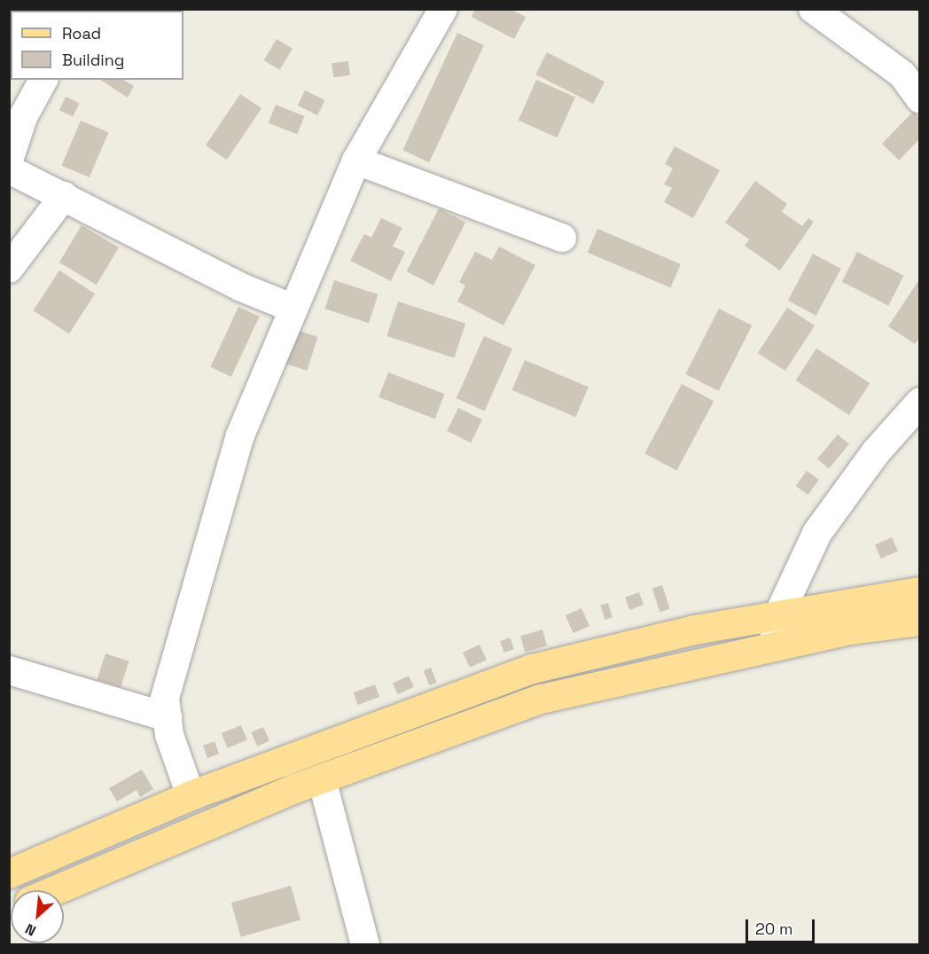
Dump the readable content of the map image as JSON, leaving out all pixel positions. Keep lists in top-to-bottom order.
{
  "legend": ["Road", "Building"],
  "scale_bar": "20 m",
  "north": "bottom left"
}
